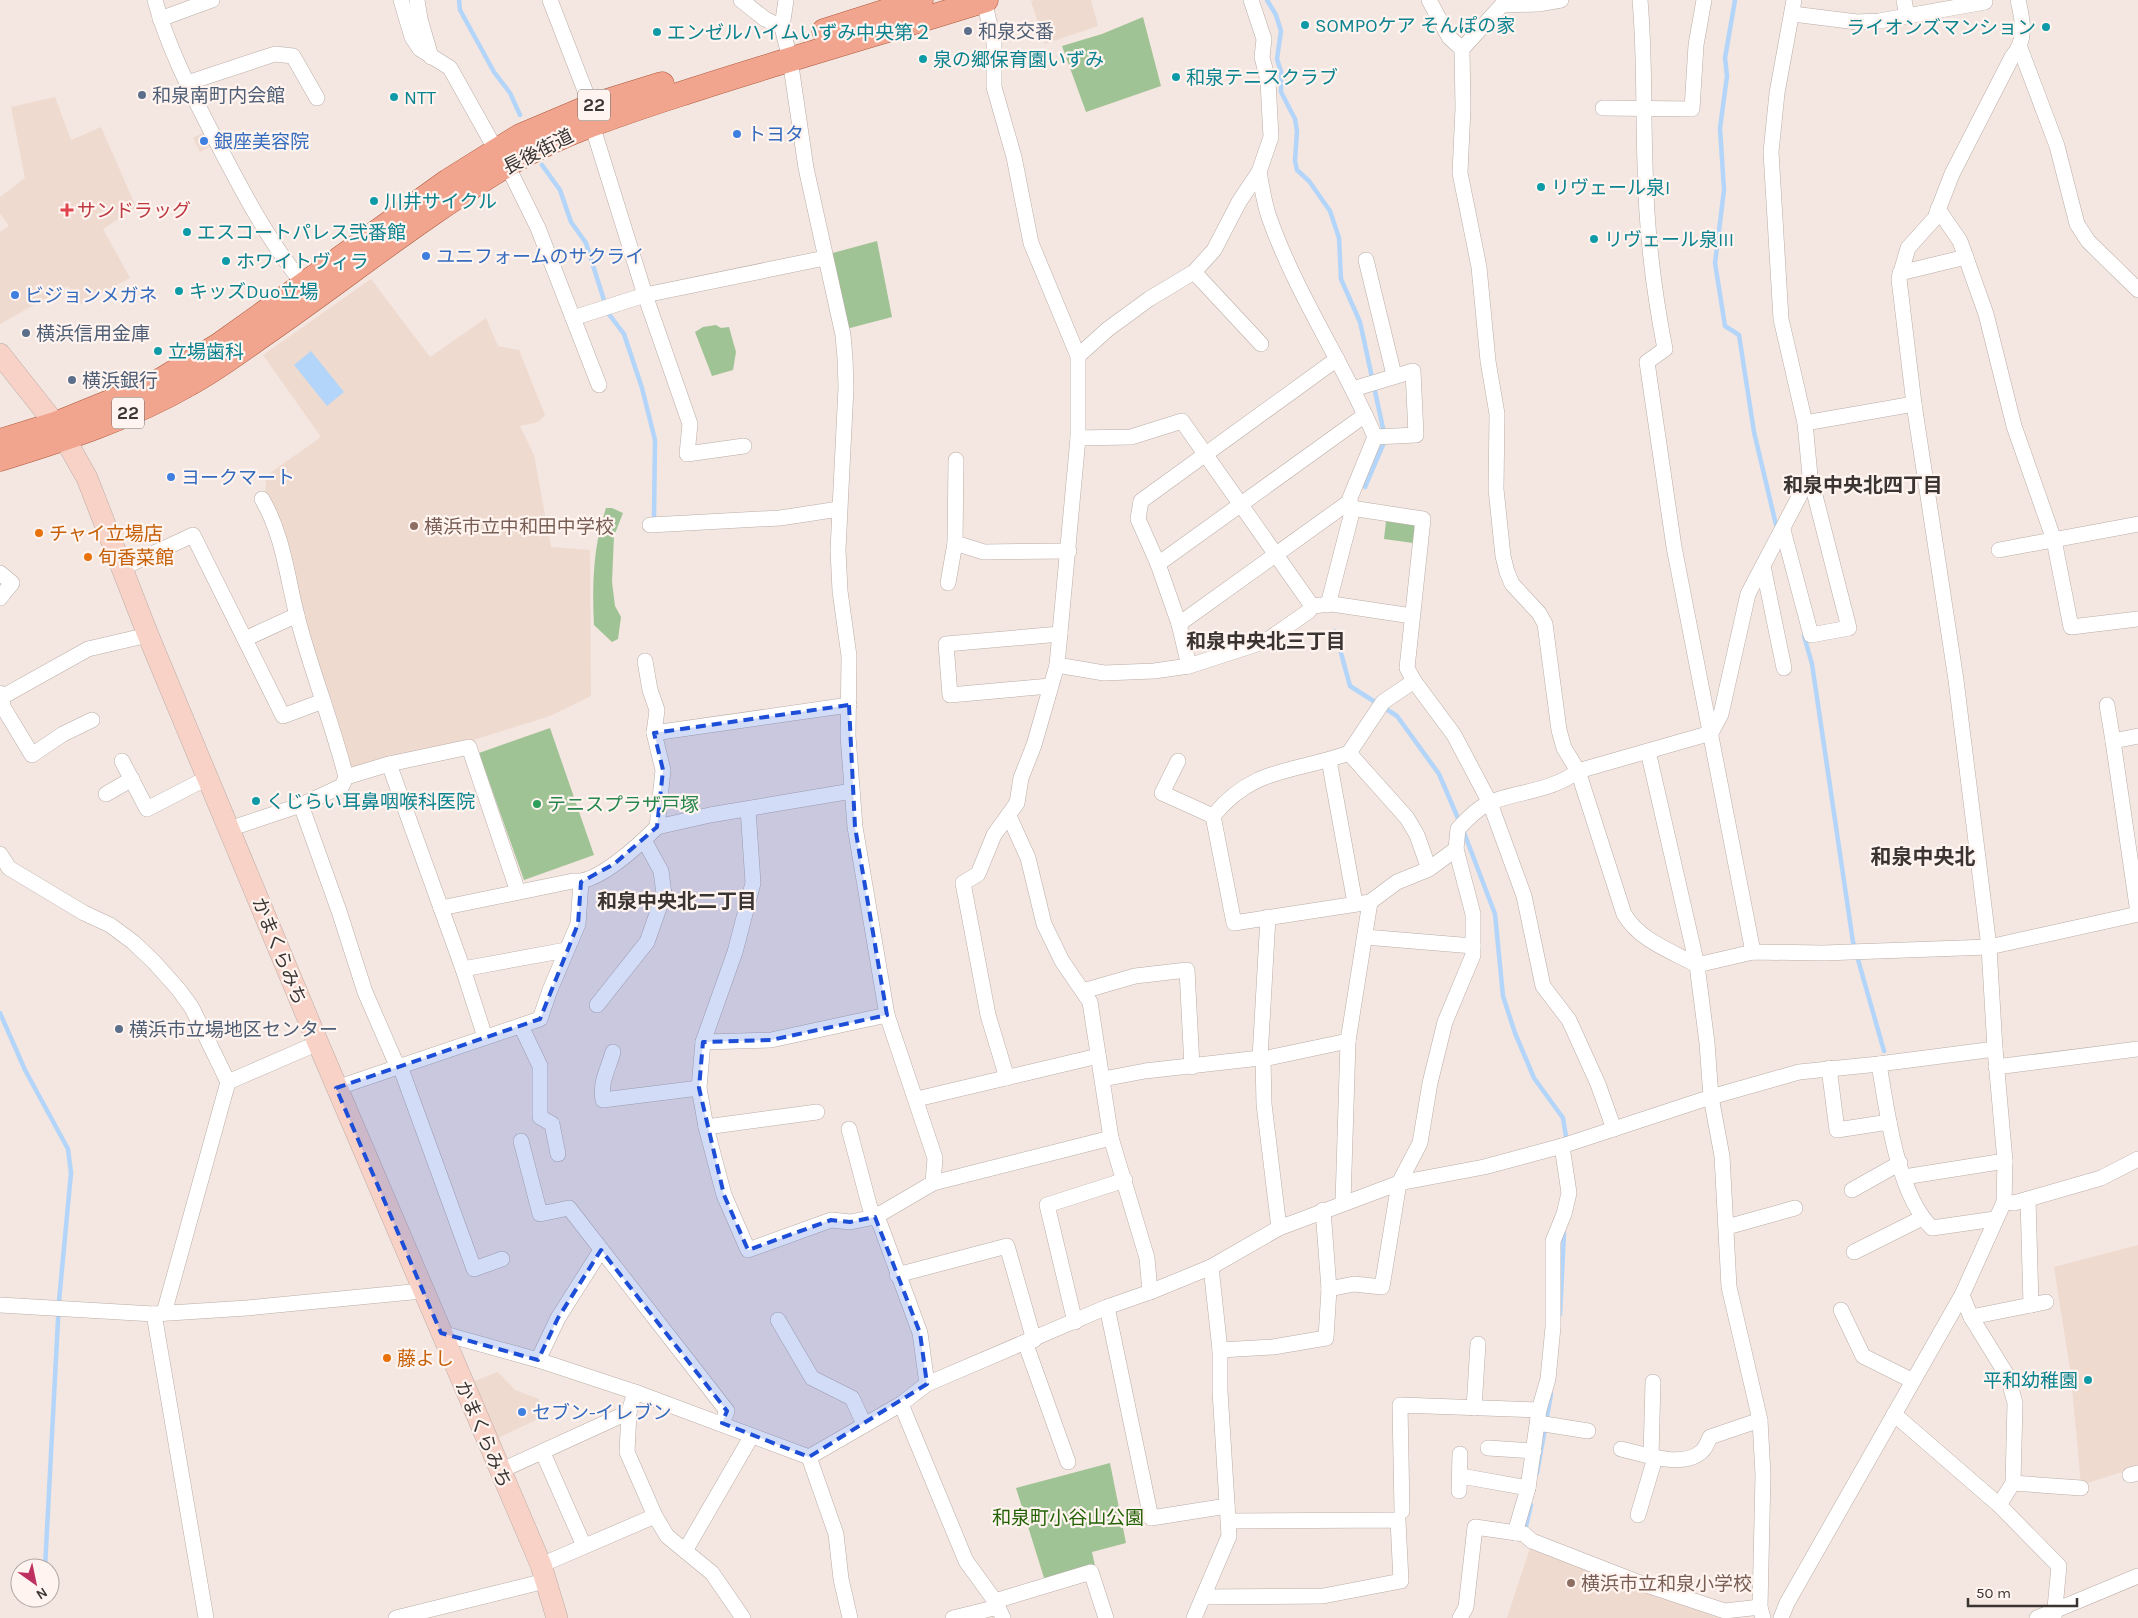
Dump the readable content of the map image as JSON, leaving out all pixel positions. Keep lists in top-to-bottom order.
{
  "streets": {
    "main road": ["22", "長後街道", "かまくらみち"]
  },
  "crossings": [
    ["長後街道", "かまくらみち"]
  ],
  "districts": [
    "和泉中央北四丁目",
    "和泉中央北三丁目",
    "和泉中央北",
    "和泉中央北二丁目"
  ],
  "parks": ["和泉町小谷山公園"],
  "places": {
    "other": [
      "SOMPOケア そんぽの家",
      "ライオンズマンション",
      "和泉交番",
      "エンゼルハイムいずみ中央第２",
      "泉の郷保育園いずみ",
      "和泉テニスクラブ",
      "和泉南町内会館",
      "NTT",
      "トヨタ",
      "銀座美容院",
      "リヴェール泉I",
      "川井サイクル",
      "エスコートパレス弐番館",
      "リヴェール泉III",
      "ユニフォームのサクライ",
      "ホワイトヴィラ",
      "キッズDuo立場",
      "ビジョンメガネ",
      "横浜信用金庫",
      "立場歯科",
      "横浜銀行",
      "ヨークマート",
      "横浜市立中和田中学校",
      "チャイ立場店",
      "旬香菜館",
      "くじらい耳鼻咽喉科医院",
      "テニスプラザ戸塚",
      "横浜市立場地区センター",
      "藤よし",
      "平和幼稚園",
      "セブン-イレブン",
      "横浜市立和泉小学校"
    ],
    "health": ["サンドラッグ"]
  },
  "scale_bar": "50 m",
  "north": "bottom right"
}
